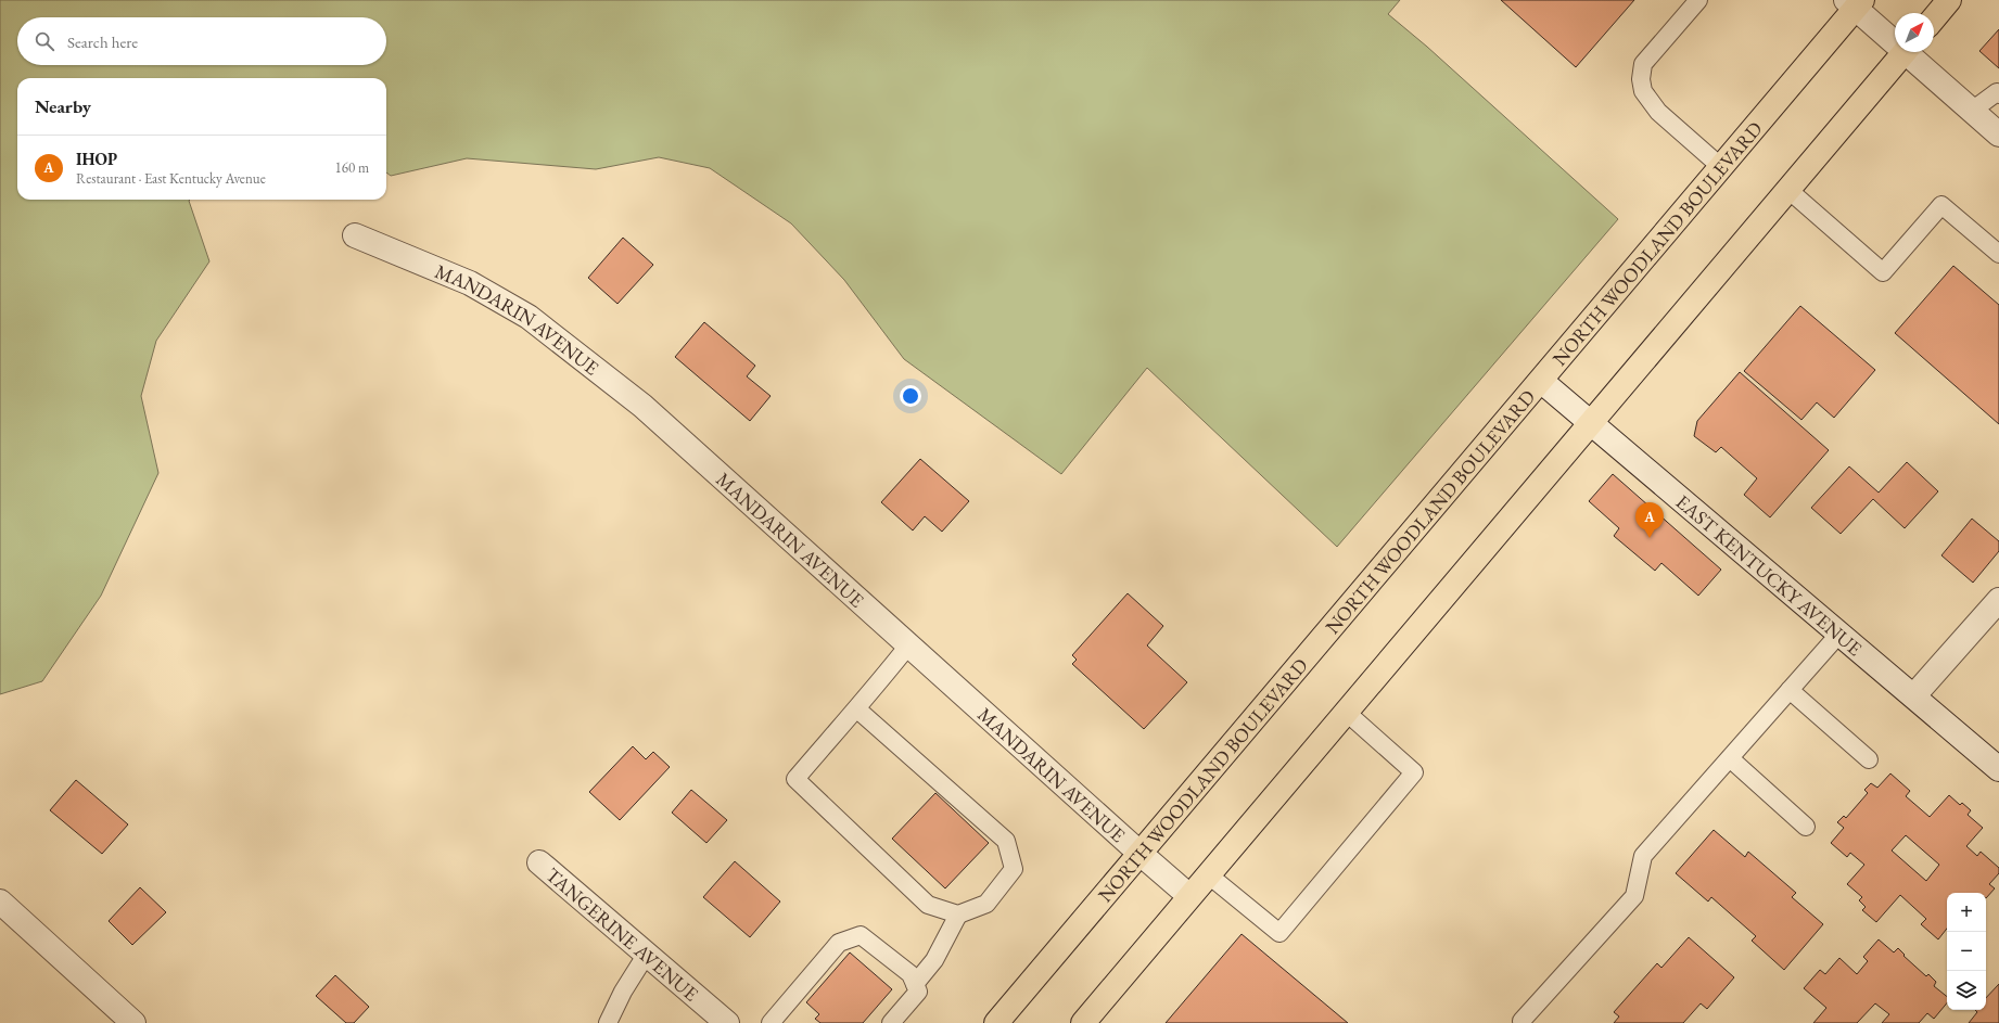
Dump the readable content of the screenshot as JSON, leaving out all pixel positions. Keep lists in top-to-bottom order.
{
  "streets": {
    "main road": ["NORTH WOODLAND BOULEVARD"],
    "street": ["MANDARIN AVENUE", "EAST KENTUCKY AVENUE", "TANGERINE AVENUE"]
  },
  "crossings": [
    ["NORTH WOODLAND BOULEVARD", "MANDARIN AVENUE"],
    ["NORTH WOODLAND BOULEVARD", "EAST KENTUCKY AVENUE"]
  ],
  "north": "top right",
  "page": {
    "search": "Search here",
    "heading": "Nearby",
    "list": [
      {
        "mark": "A",
        "name": "IHOP",
        "note": "Restaurant · East Kentucky Avenue",
        "value": "160 m"
      }
    ],
    "pins": "A",
    "map_buttons": ["+", "−"]
  }
}
